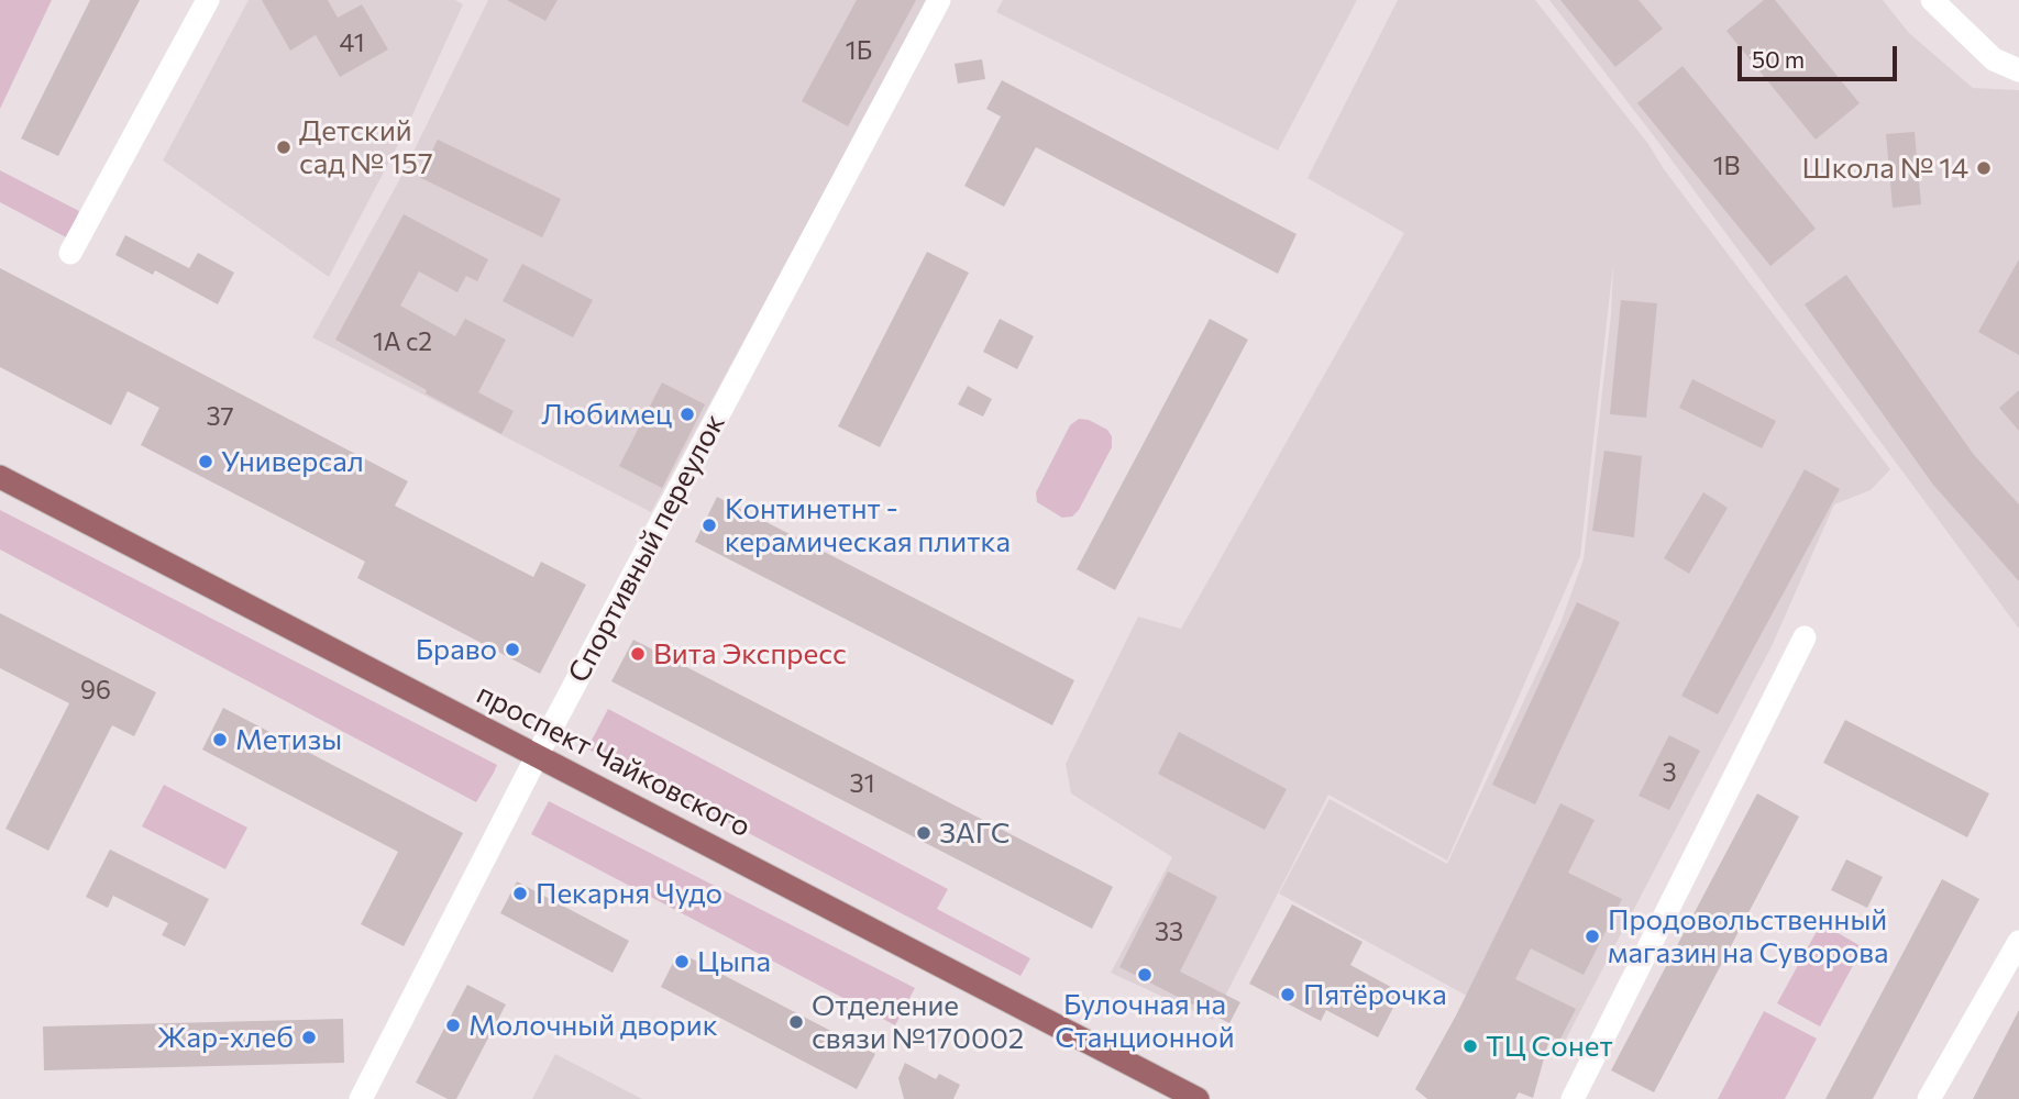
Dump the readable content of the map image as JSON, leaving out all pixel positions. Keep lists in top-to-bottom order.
{
  "streets": {
    "main road": ["проспект Чайковского"],
    "street": ["Спортивный переулок"]
  },
  "crossings": [
    ["Спортивный переулок", "проспект Чайковского"]
  ],
  "places": [
    "Детский сад № 157",
    "Школа № 14",
    "Любимец",
    "Универсал",
    "Континетнт - керамическая плитка",
    "Браво",
    "Вита Экспресс",
    "Метизы",
    "ЗАГС",
    "Пекарня Чудо",
    "Продовольственный магазин на Суворова",
    "Цыпа",
    "Булочная на Станционной",
    "Пятёрочка",
    "Отделение связи №170002",
    "Молочный дворик",
    "Жар-хлеб",
    "ТЦ Сонет"
  ],
  "house_numbers": [
    "41",
    "1Б",
    "1В",
    "1А с2",
    "37",
    "96",
    "3",
    "31",
    "33"
  ],
  "scale_bar": "50 m"
}
